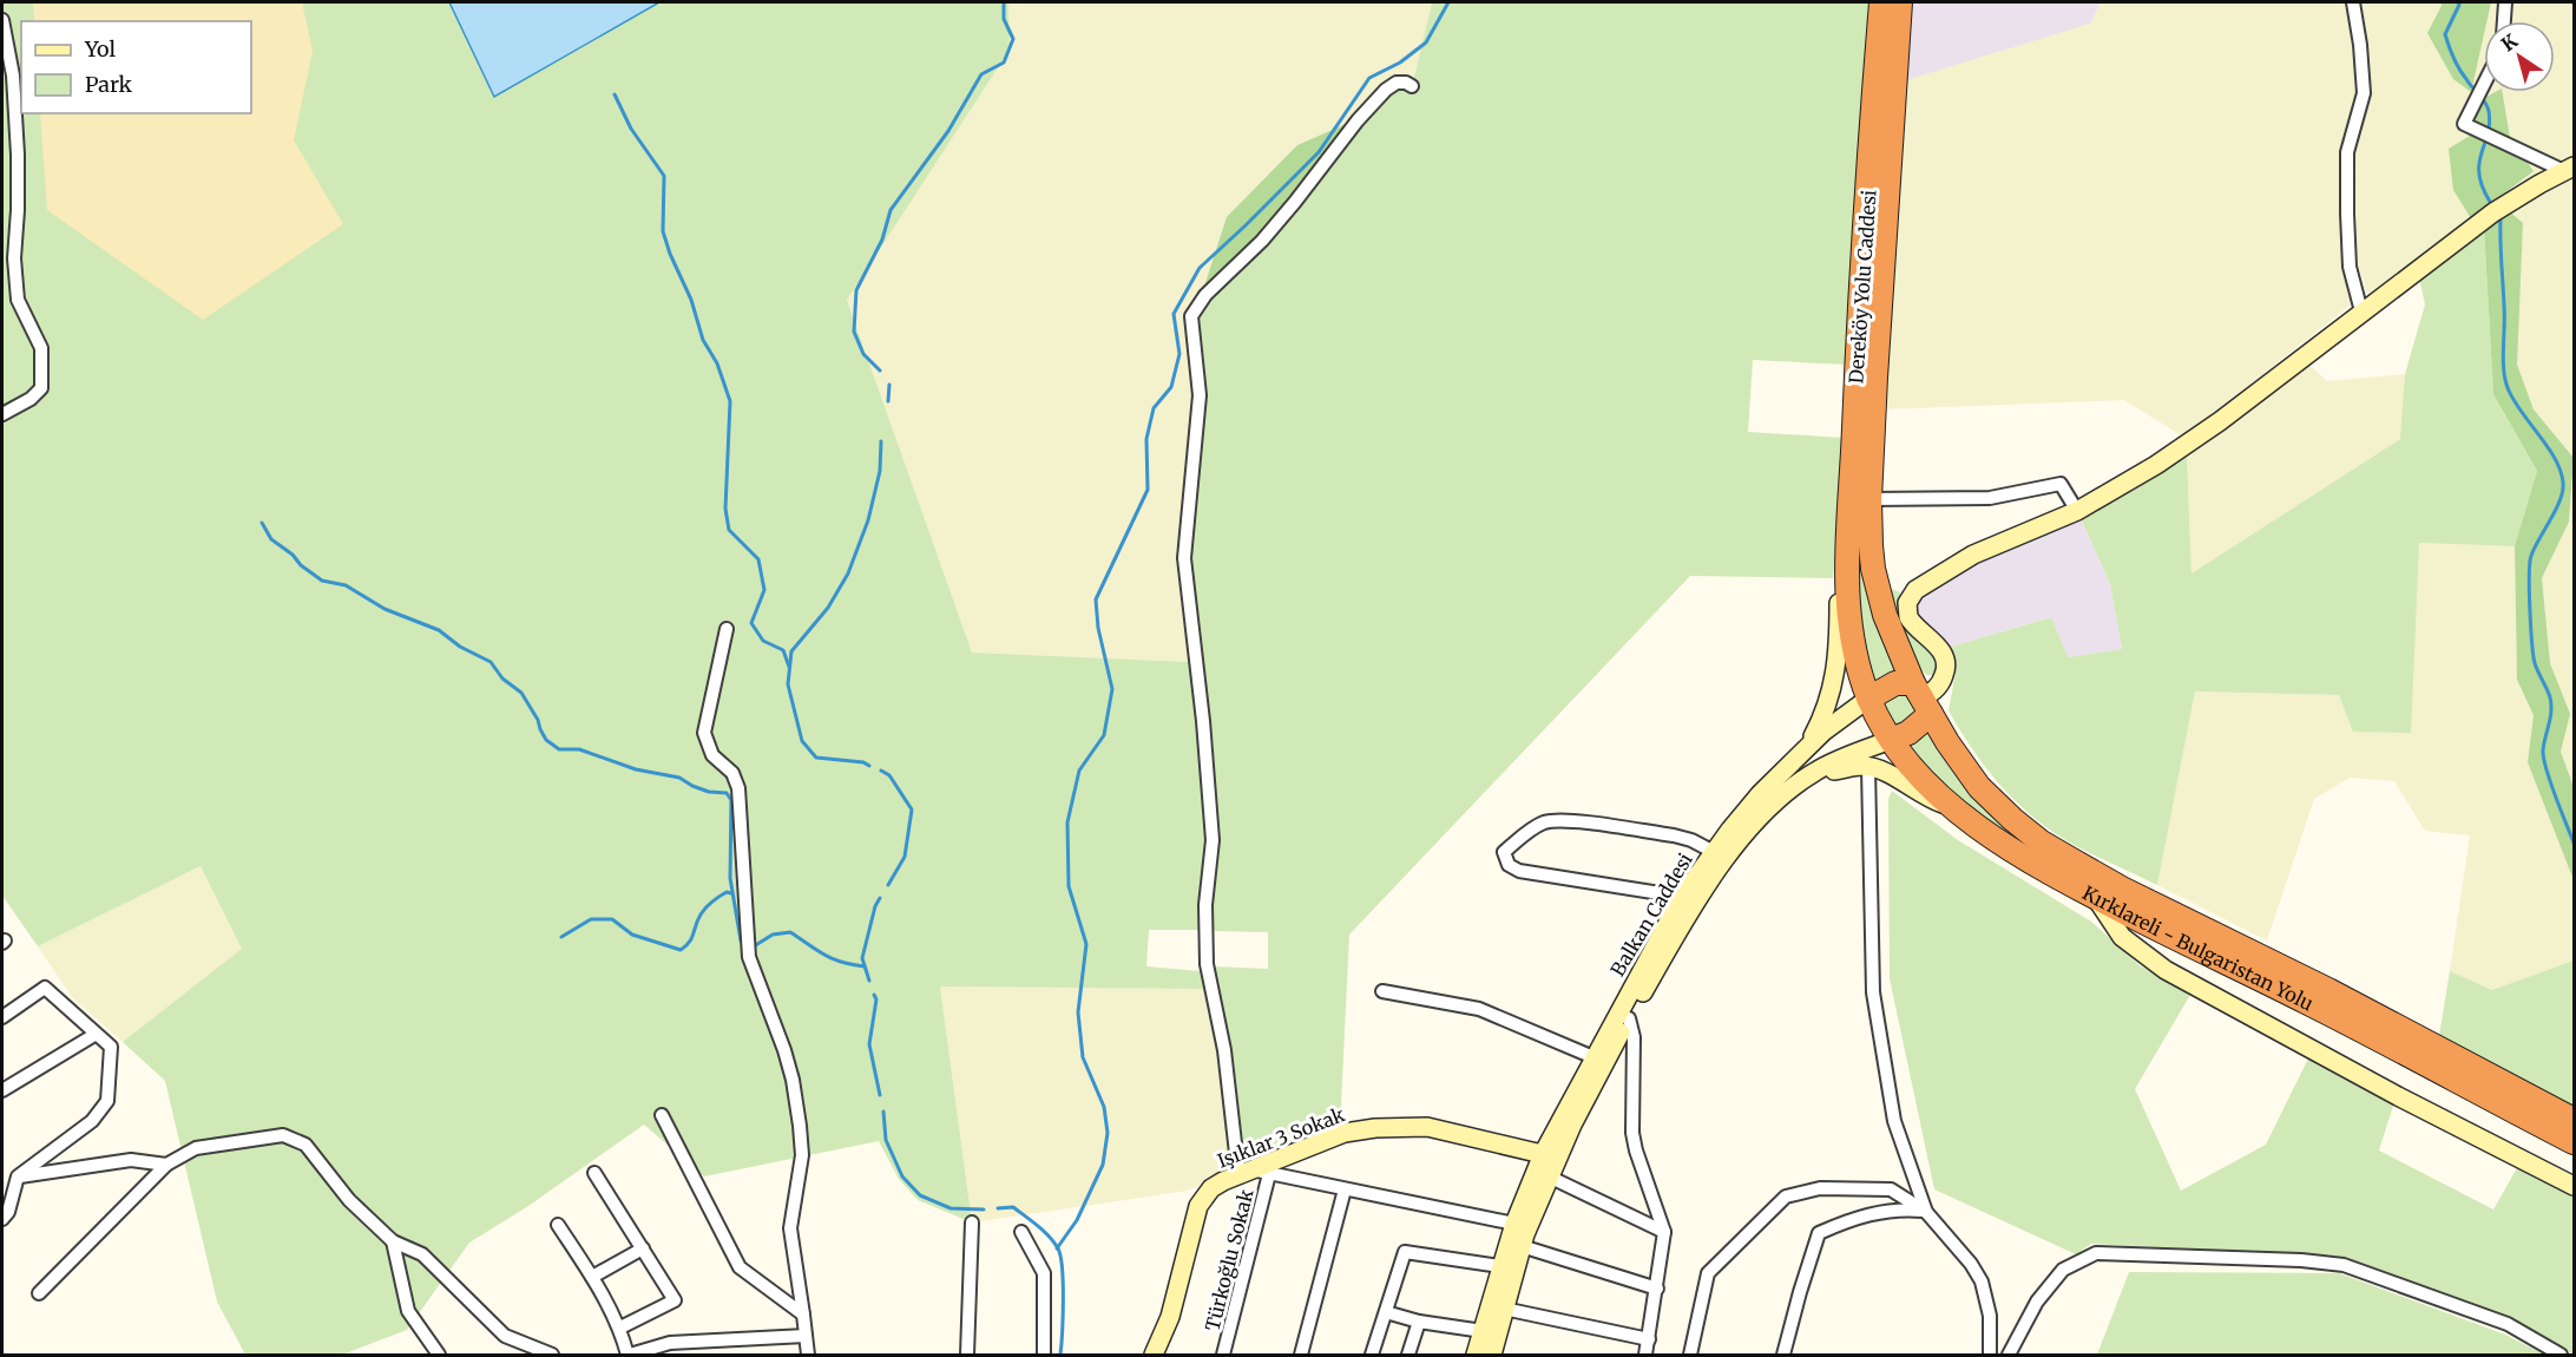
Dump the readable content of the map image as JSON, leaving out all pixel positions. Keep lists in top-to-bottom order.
{
  "streets": {
    "highway": ["Dereköy Yolu Caddesi", "Kırklareli - Bulgaristan Yolu"],
    "street": ["Balkan Caddesi", "Işıklar 3 Sokak", "Türkoğlu Sokak"]
  },
  "crossings": [
    ["Dereköy Yolu Caddesi", "Balkan Caddesi"],
    ["Dereköy Yolu Caddesi", "Kırklareli - Bulgaristan Yolu"],
    ["Balkan Caddesi", "Kırklareli - Bulgaristan Yolu"],
    ["Balkan Caddesi", "Işıklar 3 Sokak"],
    ["Işıklar 3 Sokak", "Türkoğlu Sokak"]
  ],
  "legend": ["Yol", "Park"],
  "north": "top left"
}
